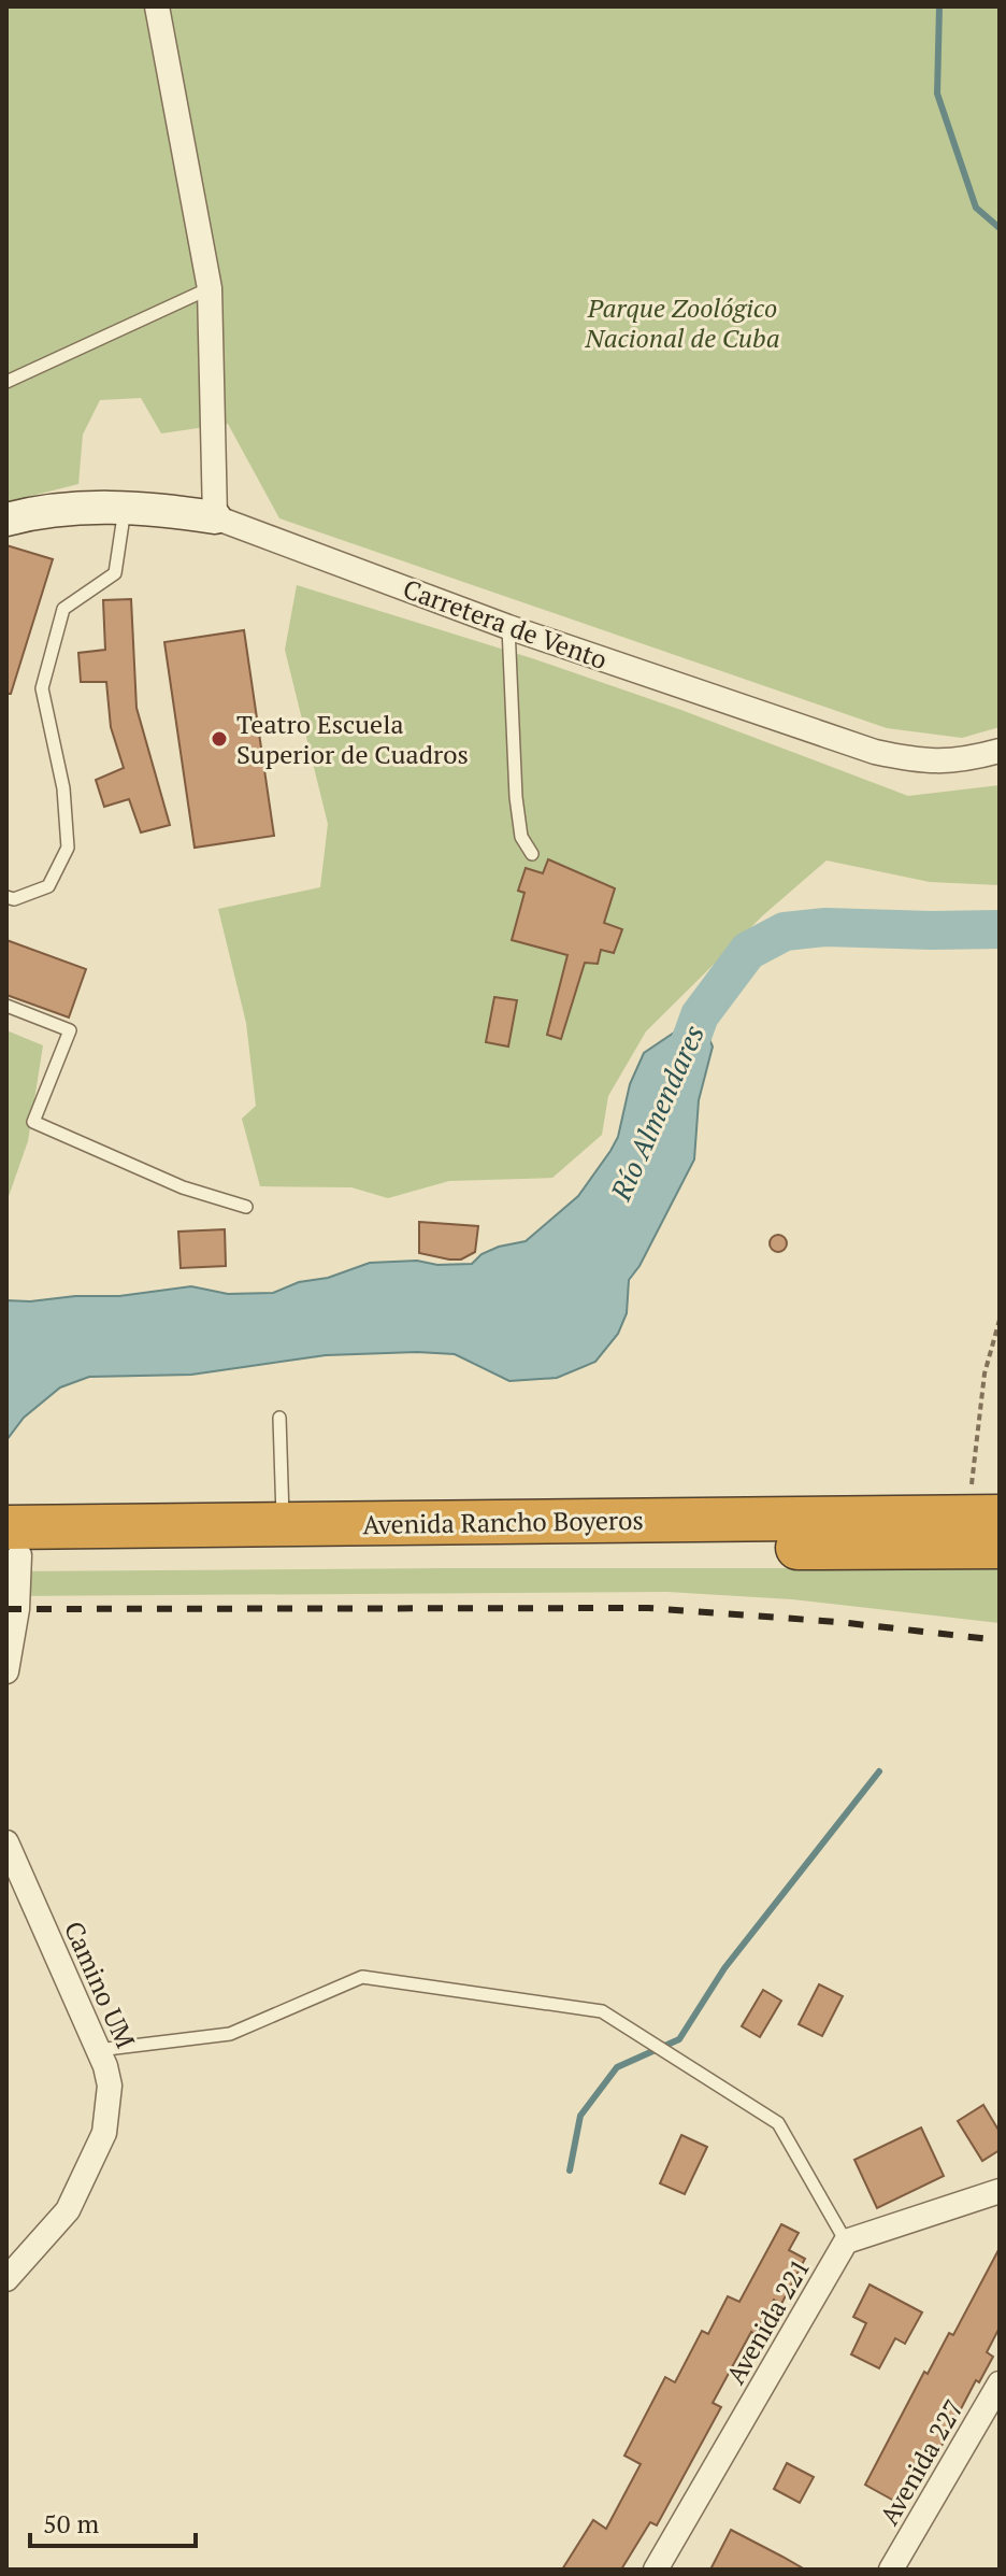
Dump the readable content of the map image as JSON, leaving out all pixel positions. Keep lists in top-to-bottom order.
{
  "streets": {
    "highway": ["Avenida Rancho Boyeros"],
    "street": [
      "Carretera de Vento",
      "Camino UM",
      "Avenida 221",
      "Avenida 227"
    ]
  },
  "water": ["Río Almendares"],
  "parks": ["Parque Zoológico Nacional de Cuba"],
  "places": ["Teatro Escuela Superior de Cuadros"],
  "scale_bar": "50 m"
}
